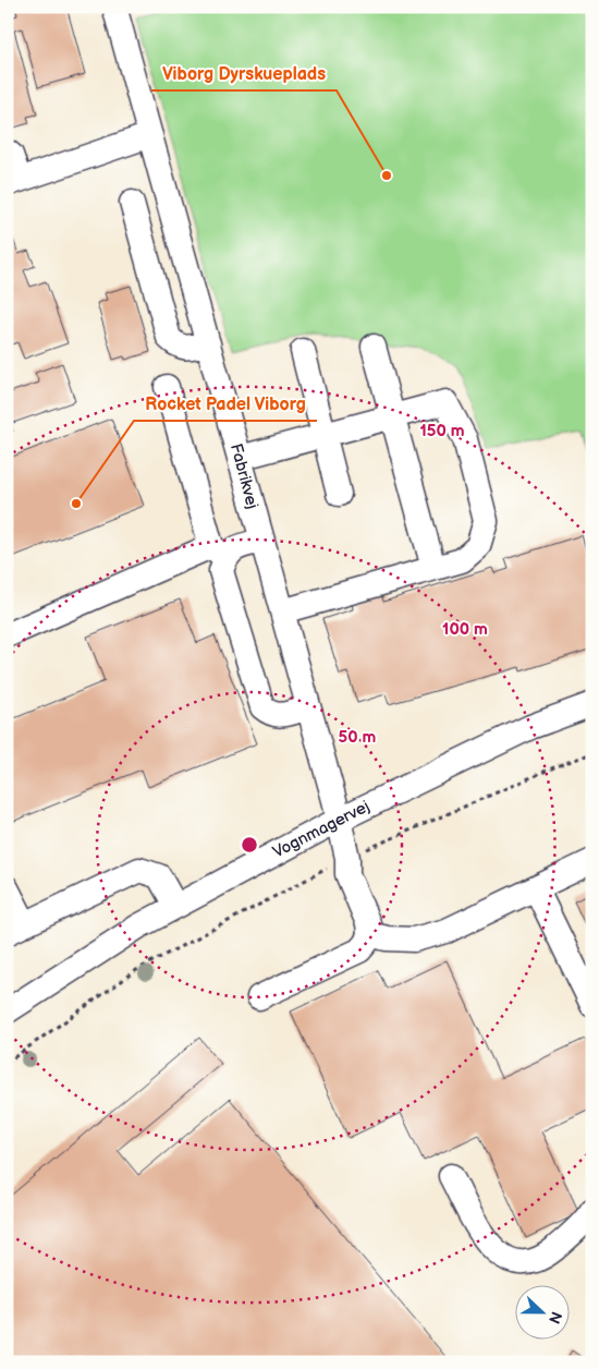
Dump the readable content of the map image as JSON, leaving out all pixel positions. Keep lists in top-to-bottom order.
{
  "streets": {
    "street": ["Fabrikvej", "Vognmagervej"]
  },
  "crossings": [
    ["Fabrikvej", "Vognmagervej"]
  ],
  "places": ["Viborg Dyrskueplads", "Rocket Padel Viborg"],
  "north": "right",
  "rings": ["150 m", "100 m", "50 m"]
}
